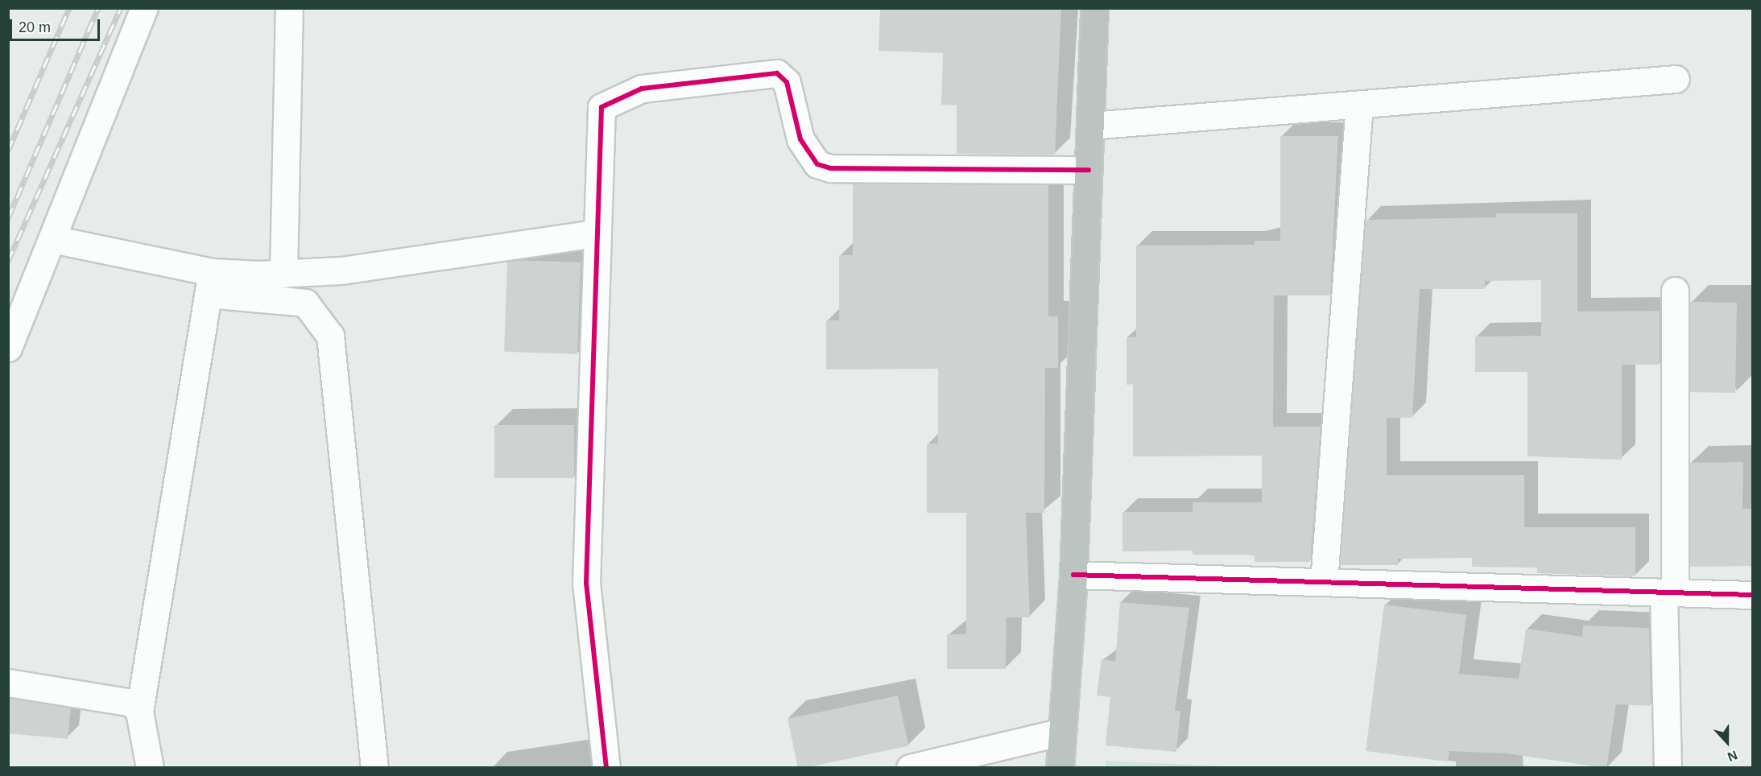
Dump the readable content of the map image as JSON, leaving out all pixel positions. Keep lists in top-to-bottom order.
{
  "scale_bar": "20 m",
  "north": "bottom"
}
